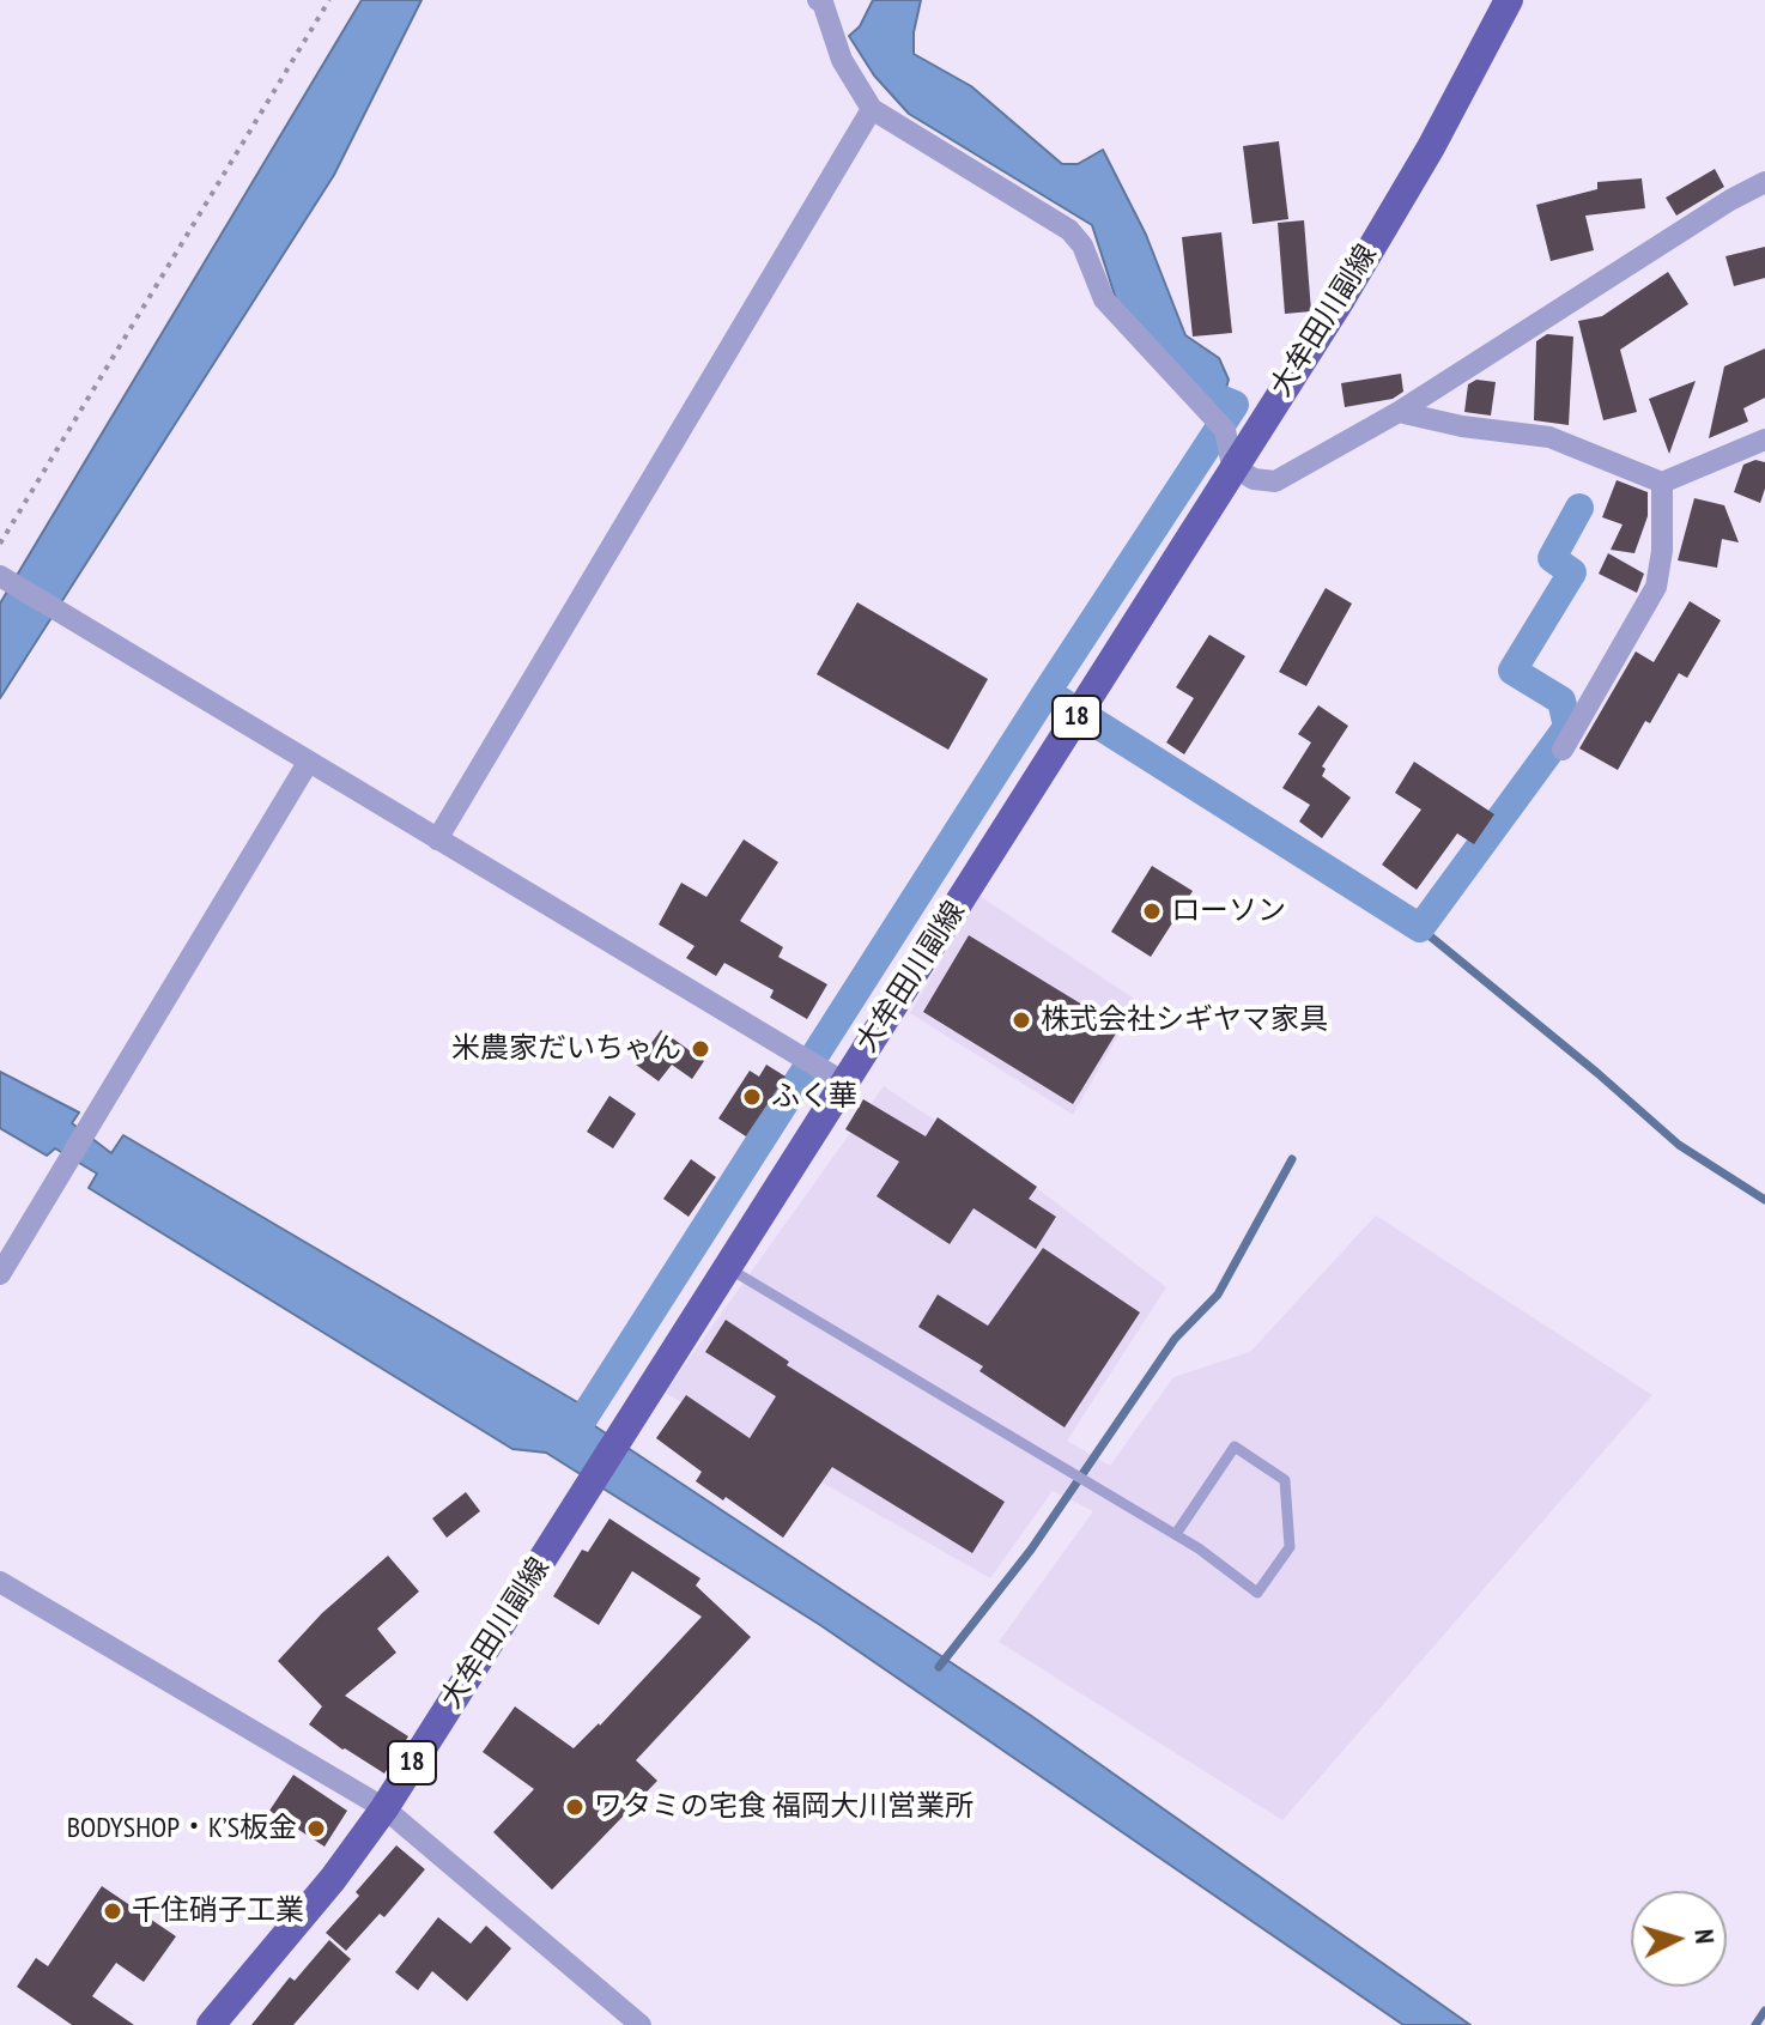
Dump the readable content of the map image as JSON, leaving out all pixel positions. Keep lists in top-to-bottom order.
{
  "streets": {
    "main road": ["大牟田川副線", "18"]
  },
  "places": [
    "ローソン",
    "株式会社シギヤマ家具",
    "米農家だいちゃん",
    "ふく華",
    "ワタミの宅食 福岡大川営業所",
    "BODYSHOP・K’S板金",
    "千住硝子工業"
  ],
  "north": "right"
}
